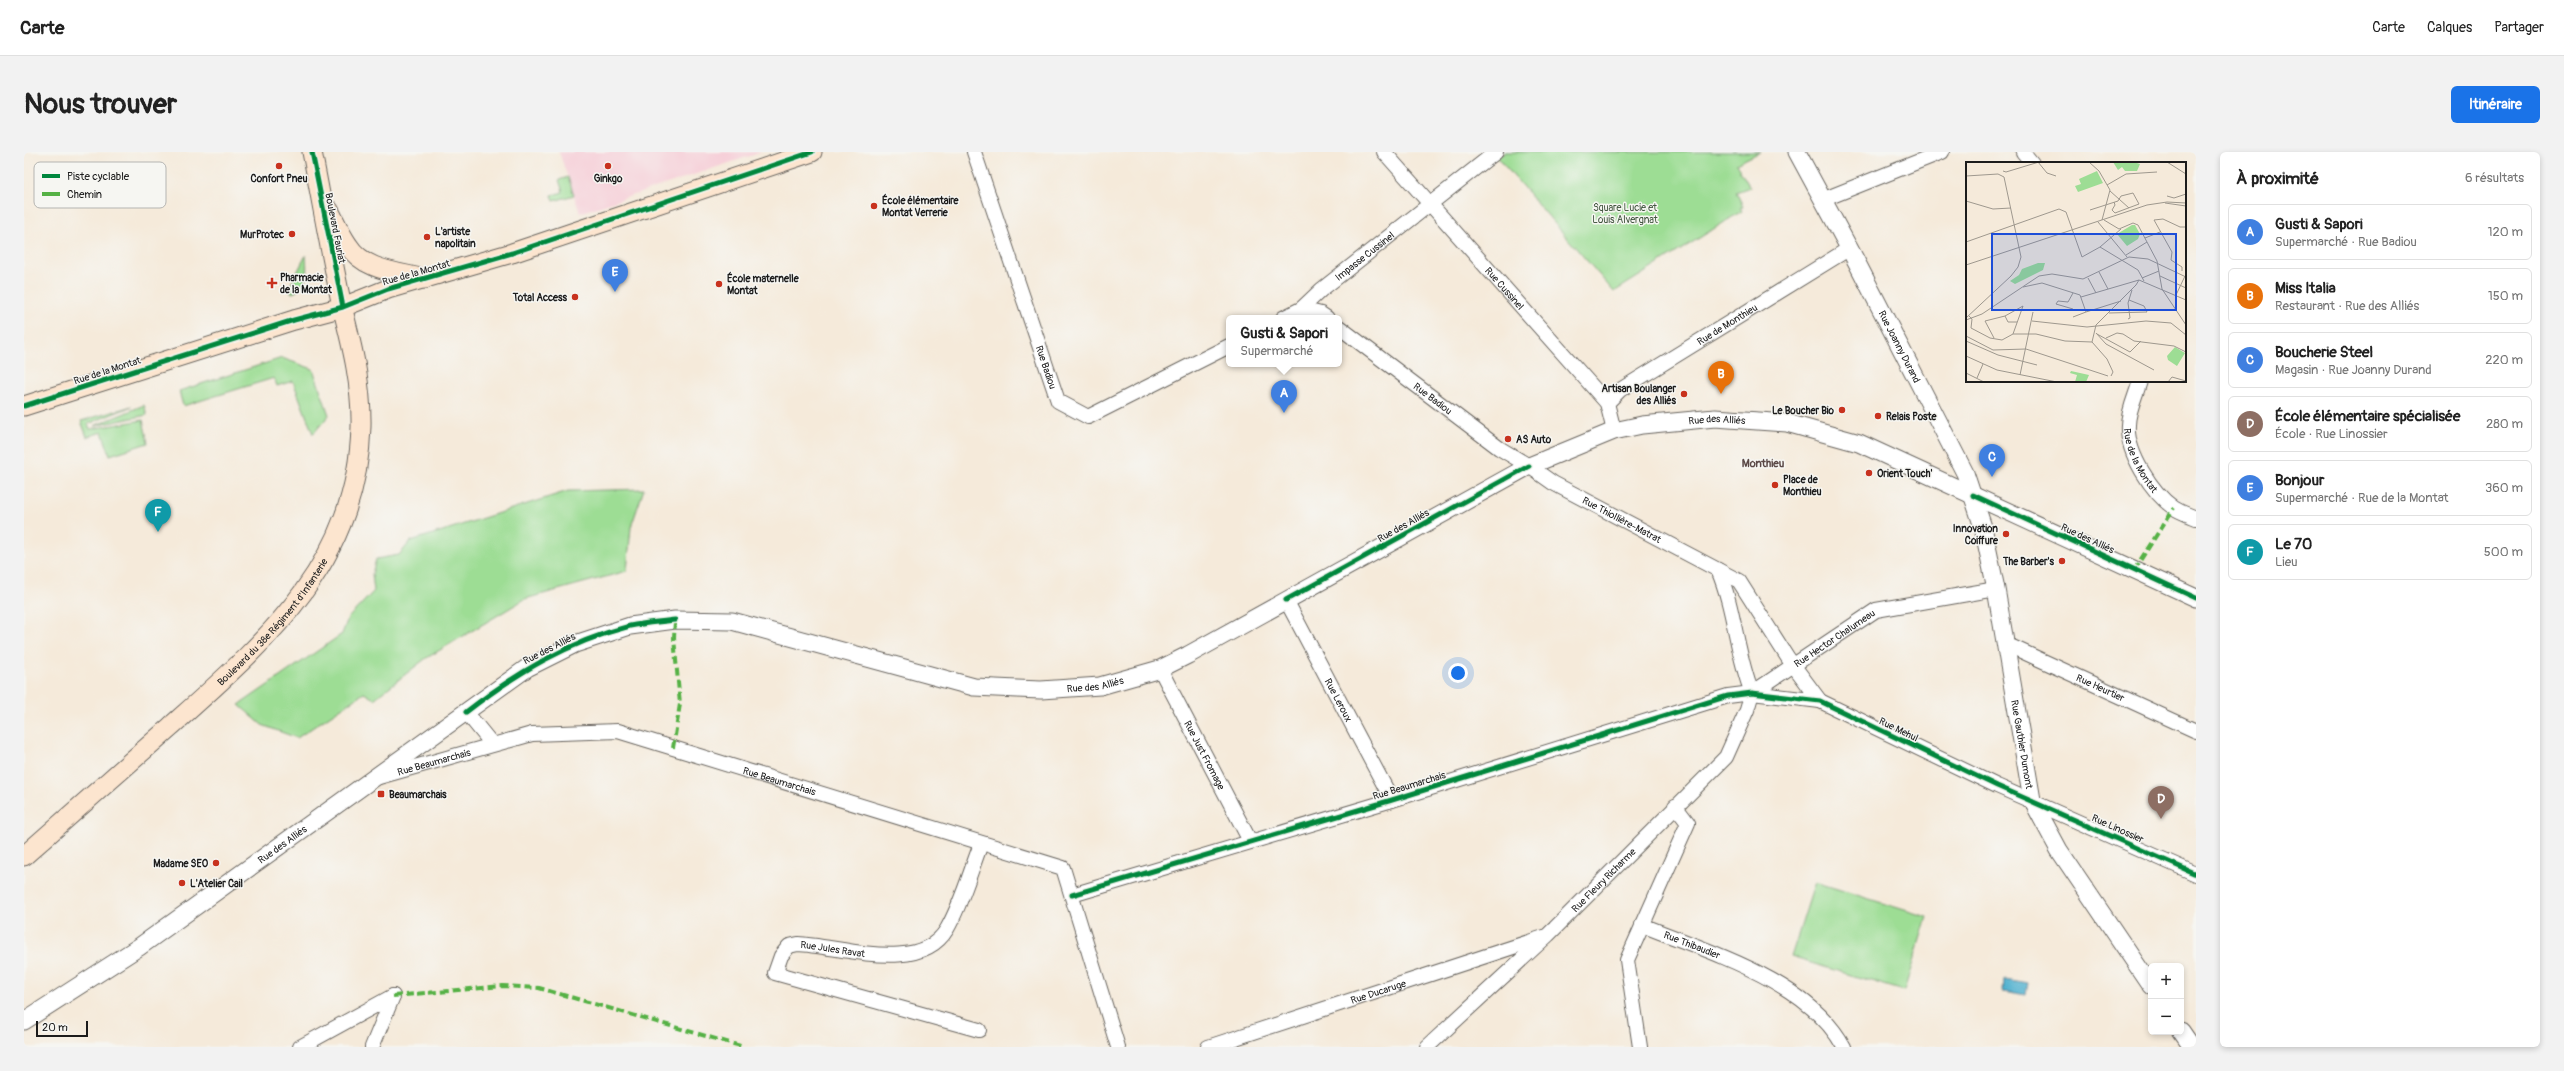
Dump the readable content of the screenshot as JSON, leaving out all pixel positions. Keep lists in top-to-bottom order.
{
  "streets": {
    "main road": ["Boulevard Fauriat", "Rue de la Montat", "Boulevard du 38e Régiment d'Infanterie"],
    "street": [
      "Impasse Cussinel",
      "Rue Cussinel",
      "Rue de Monthieu",
      "Rue Joanny Durand",
      "Rue Badiou",
      "Rue des Alliés",
      "Rue Thiollière-Matrat",
      "Rue Hector Chalumeau",
      "Rue Heurtier",
      "Rue Leroux",
      "Rue Mehul",
      "Rue Gauthier Dumont",
      "Rue Just Fromage",
      "Rue Beaumarchais",
      "Rue Linossier",
      "Rue Fleury Richarme",
      "Rue Thibaudier",
      "Rue Jules Ravat",
      "Rue Ducaruge"
    ]
  },
  "crossings": [
    ["Boulevard Fauriat", "Rue de la Montat"],
    ["Boulevard Fauriat", "Boulevard du 38e Régiment d'Infanterie"],
    ["Impasse Cussinel", "Rue Cussinel"],
    ["Rue de la Montat", "Boulevard du 38e Régiment d'Infanterie"],
    ["Rue Cussinel", "Rue de Monthieu"],
    ["Rue Cussinel", "Rue des Alliés"],
    ["Rue de Monthieu", "Rue Joanny Durand"],
    ["Rue Joanny Durand", "Rue des Alliés"],
    ["Rue Joanny Durand", "Rue Gauthier Dumont"],
    ["Rue Badiou", "Rue des Alliés"],
    ["Rue Badiou", "Rue Thiollière-Matrat"],
    ["Rue des Alliés", "Rue Thiollière-Matrat"],
    ["Rue des Alliés", "Rue Leroux"],
    ["Rue des Alliés", "Rue Gauthier Dumont"],
    ["Rue des Alliés", "Rue Just Fromage"],
    ["Rue des Alliés", "Rue Beaumarchais"],
    ["Rue Thiollière-Matrat", "Rue Hector Chalumeau"],
    ["Rue Thiollière-Matrat", "Rue Mehul"],
    ["Rue Hector Chalumeau", "Rue Mehul"],
    ["Rue Hector Chalumeau", "Rue Gauthier Dumont"],
    ["Rue Hector Chalumeau", "Rue Beaumarchais"],
    ["Rue Hector Chalumeau", "Rue Fleury Richarme"],
    ["Rue Heurtier", "Rue Gauthier Dumont"],
    ["Rue Leroux", "Rue Beaumarchais"],
    ["Rue Mehul", "Rue Gauthier Dumont"],
    ["Rue Mehul", "Rue Beaumarchais"],
    ["Rue Mehul", "Rue Linossier"],
    ["Rue Mehul", "Rue Fleury Richarme"],
    ["Rue Gauthier Dumont", "Rue Linossier"],
    ["Rue Just Fromage", "Rue Beaumarchais"],
    ["Rue Beaumarchais", "Rue Fleury Richarme"],
    ["Rue Beaumarchais", "Rue Jules Ravat"],
    ["Rue Fleury Richarme", "Rue Ducaruge"]
  ],
  "districts": ["Monthieu"],
  "parks": ["Square Lucie et Louis Alvergnat"],
  "places": {
    "other": [
      "Confort Pneu",
      "Ginkgo",
      "École élémentaire Montat Verrerie",
      "MurProtec",
      "L'artiste napolitain",
      "École maternelle Montat",
      "Total Access",
      "Artisan Boulanger des Alliés",
      "Le Boucher Bio",
      "Relais Poste",
      "AS Auto",
      "Orient Touch'",
      "Place de Monthieu",
      "Innovation Coiffure",
      "The Barber's",
      "Madame SEO",
      "L'Atelier Cail"
    ],
    "health": ["Pharmacie de la Montat"],
    "transit": ["Beaumarchais"]
  },
  "legend": ["Piste cyclable", "Chemin"],
  "scale_bar": "20 m",
  "page": {
    "header": "Carte",
    "nav": ["Carte", "Calques", "Partager"],
    "buttons": "Itinéraire",
    "title": "Nous trouver",
    "heading": ["À proximité", "6 résultats"],
    "list": [
      {
        "mark": "A",
        "name": "Gusti & Sapori",
        "note": "Supermarché · Rue Badiou",
        "value": "120 m"
      },
      {
        "mark": "B",
        "name": "Miss Italia",
        "note": "Restaurant · Rue des Alliés",
        "value": "150 m"
      },
      {
        "mark": "C",
        "name": "Boucherie Steel",
        "note": "Magasin · Rue Joanny Durand",
        "value": "220 m"
      },
      {
        "mark": "D",
        "name": "École élémentaire spécialisée",
        "note": "École · Rue Linossier",
        "value": "280 m"
      },
      {
        "mark": "E",
        "name": "Bonjour",
        "note": "Supermarché · Rue de la Montat",
        "value": "360 m"
      },
      {
        "mark": "F",
        "name": "Le 70",
        "note": "Lieu",
        "value": "500 m"
      }
    ],
    "pins": [
      "E",
      "B",
      "A",
      "C",
      "F",
      "D"
    ],
    "popup": ["Gusti & Sapori", "Supermarché"],
    "map_buttons": ["+", "−"],
    "scale": "20 m"
  }
}
